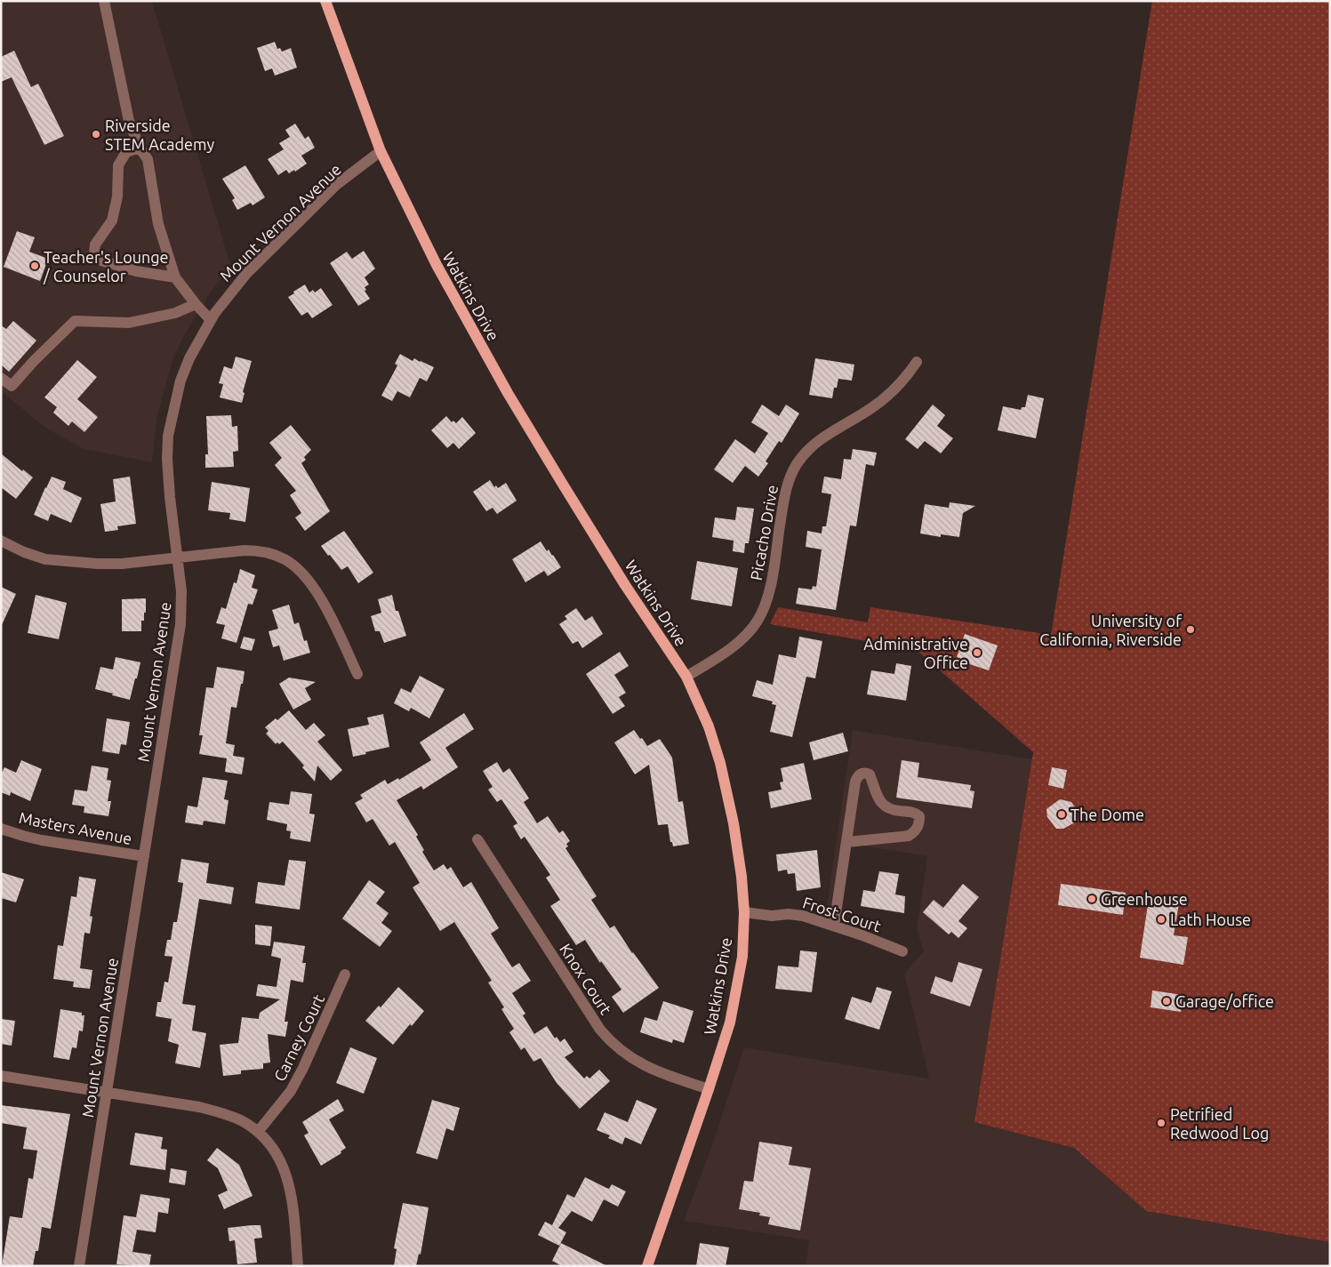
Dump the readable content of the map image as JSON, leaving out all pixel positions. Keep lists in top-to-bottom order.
{
  "streets": {
    "main road": ["Watkins Drive"],
    "street": [
      "Mount Vernon Avenue",
      "Picacho Drive",
      "Masters Avenue",
      "Frost Court",
      "Knox Court",
      "Carney Court"
    ]
  },
  "crossings": [
    ["Mount Vernon Avenue", "Watkins Drive"],
    ["Mount Vernon Avenue", "Masters Avenue"],
    ["Watkins Drive", "Picacho Drive"],
    ["Watkins Drive", "Frost Court"],
    ["Watkins Drive", "Knox Court"]
  ],
  "places": [
    "Riverside STEM Academy",
    "Teacher's Lounge / Counselor",
    "University of California, Riverside",
    "Administrative Office",
    "The Dome",
    "Greenhouse",
    "Lath House",
    "Garage/office",
    "Petrified Redwood Log"
  ]
}
